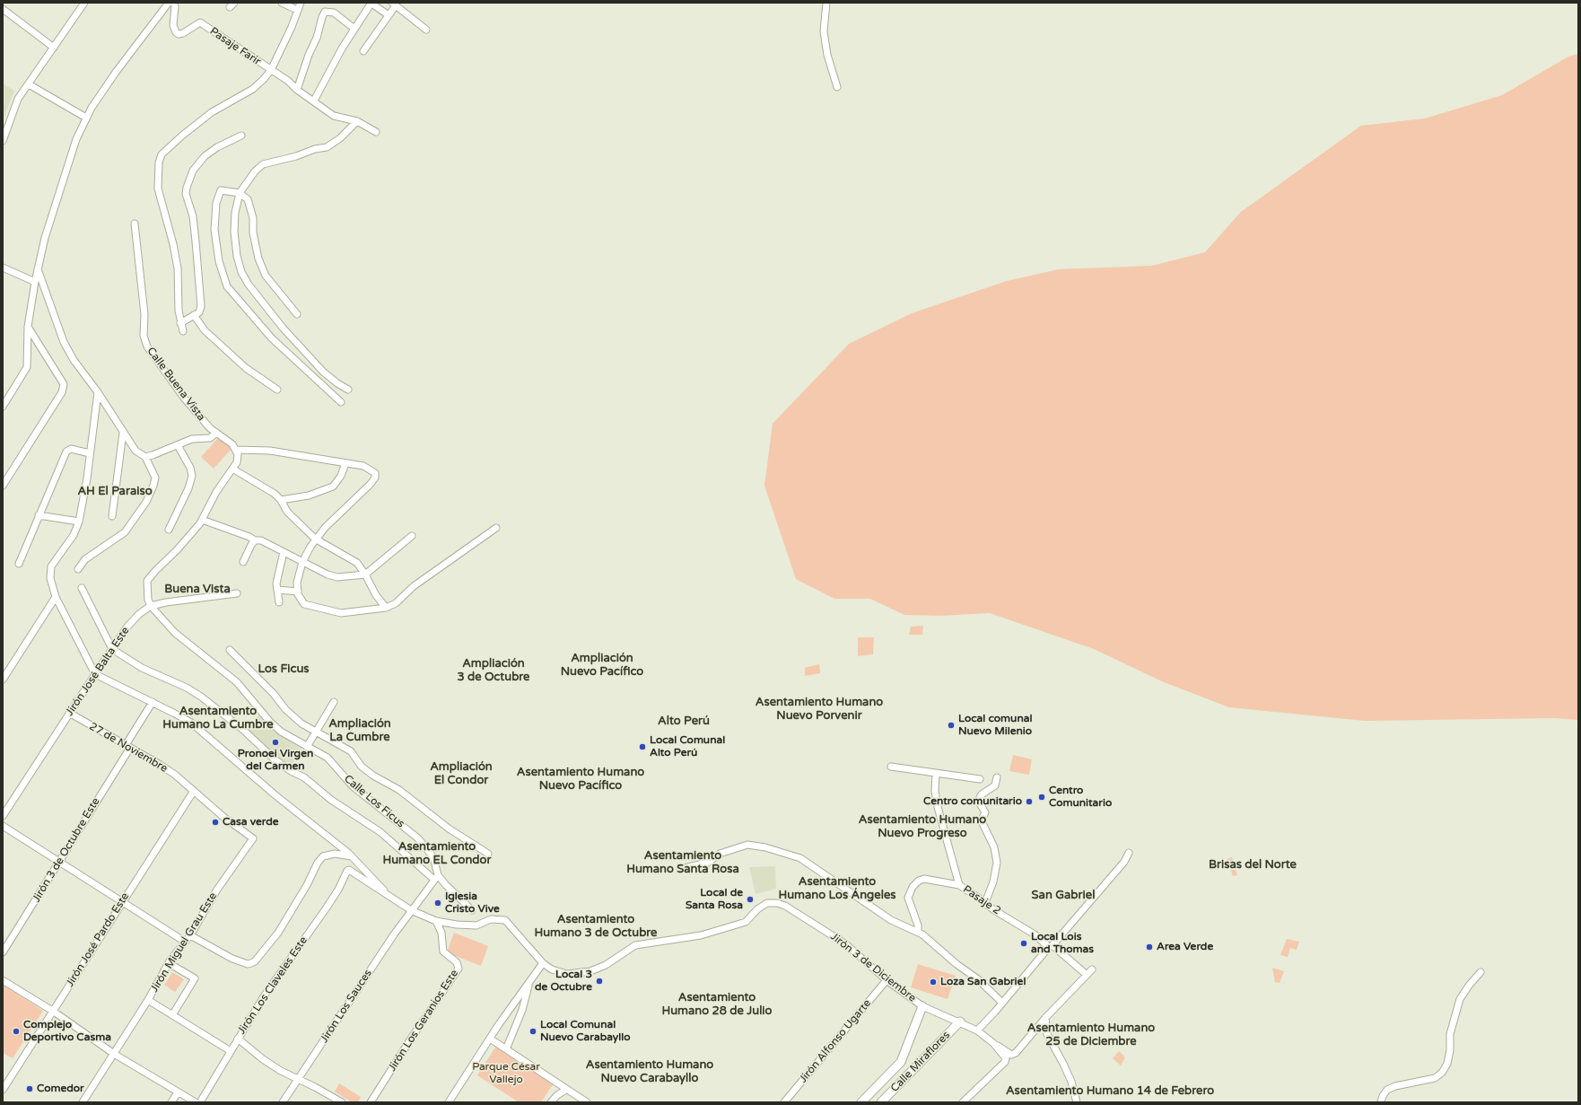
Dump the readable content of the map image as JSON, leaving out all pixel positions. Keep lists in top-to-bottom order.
{
  "streets": {
    "street": [
      "Pasaje Farir",
      "Calle Buena Vista",
      "Jirón José Balta Este",
      "27 de Noviembre",
      "Calle Los Ficus",
      "Jirón 3 de Octubre Este",
      "Pasaje 2",
      "Jirón José Pardo Este",
      "Jirón Miguel Grau Este",
      "Jirón 3 de Diciembre",
      "Jirón Los Claveles Este",
      "Jirón Los Sauces",
      "Jirón Los Geranios Este",
      "Jirón Alfonso Ugarte",
      "Calle Miraflores"
    ]
  },
  "crossings": [
    ["Jirón José Balta Este", "27 de Noviembre"],
    ["Jirón José Balta Este", "Calle Los Ficus"],
    ["27 de Noviembre", "Jirón 3 de Octubre Este"],
    ["27 de Noviembre", "Jirón José Pardo Este"],
    ["27 de Noviembre", "Jirón Miguel Grau Este"],
    ["Calle Los Ficus", "Jirón Los Sauces"],
    ["Jirón 3 de Diciembre", "Jirón Alfonso Ugarte"],
    ["Jirón 3 de Diciembre", "Calle Miraflores"]
  ],
  "districts": [
    "AH El Paraiso",
    "Buena Vista",
    "Ampliación Nuevo Pacífico",
    "Ampliación 3 de Octubre",
    "Los Ficus",
    "Asentamiento Humano Nuevo Porvenir",
    "Asentamiento Humano La Cumbre",
    "Alto Perú",
    "Ampliación La Cumbre",
    "Ampliación El Condor",
    "Asentamiento Humano Nuevo Pacífico",
    "Asentamiento Humano Nuevo Progreso",
    "Asentamiento Humano EL Condor",
    "Asentamiento Humano Santa Rosa",
    "Brisas del Norte",
    "Asentamiento Humano Los Ángeles",
    "San Gabriel",
    "Asentamiento Humano 3 de Octubre",
    "Asentamiento Humano 28 de Julio",
    "Asentamiento Humano 25 de Diciembre",
    "Asentamiento Humano Nuevo Carabayllo",
    "Asentamiento Humano 14 de Febrero"
  ],
  "parks": ["Parque César Vallejo"],
  "places": [
    "Local comunal Nuevo Milenio",
    "Pronoei Virgen del Carmen",
    "Local Comunal Alto Perú",
    "Centro Comunitario",
    "Centro comunitario",
    "Casa verde",
    "Local de Santa Rosa",
    "Iglesia Cristo Vive",
    "Local Lois and Thomas",
    "Area Verde",
    "Local 3 de Octubre",
    "Loza San Gabriel",
    "Complejo Deportivo Casma",
    "Local Comunal Nuevo Carabayllo",
    "Comedor"
  ]
}
